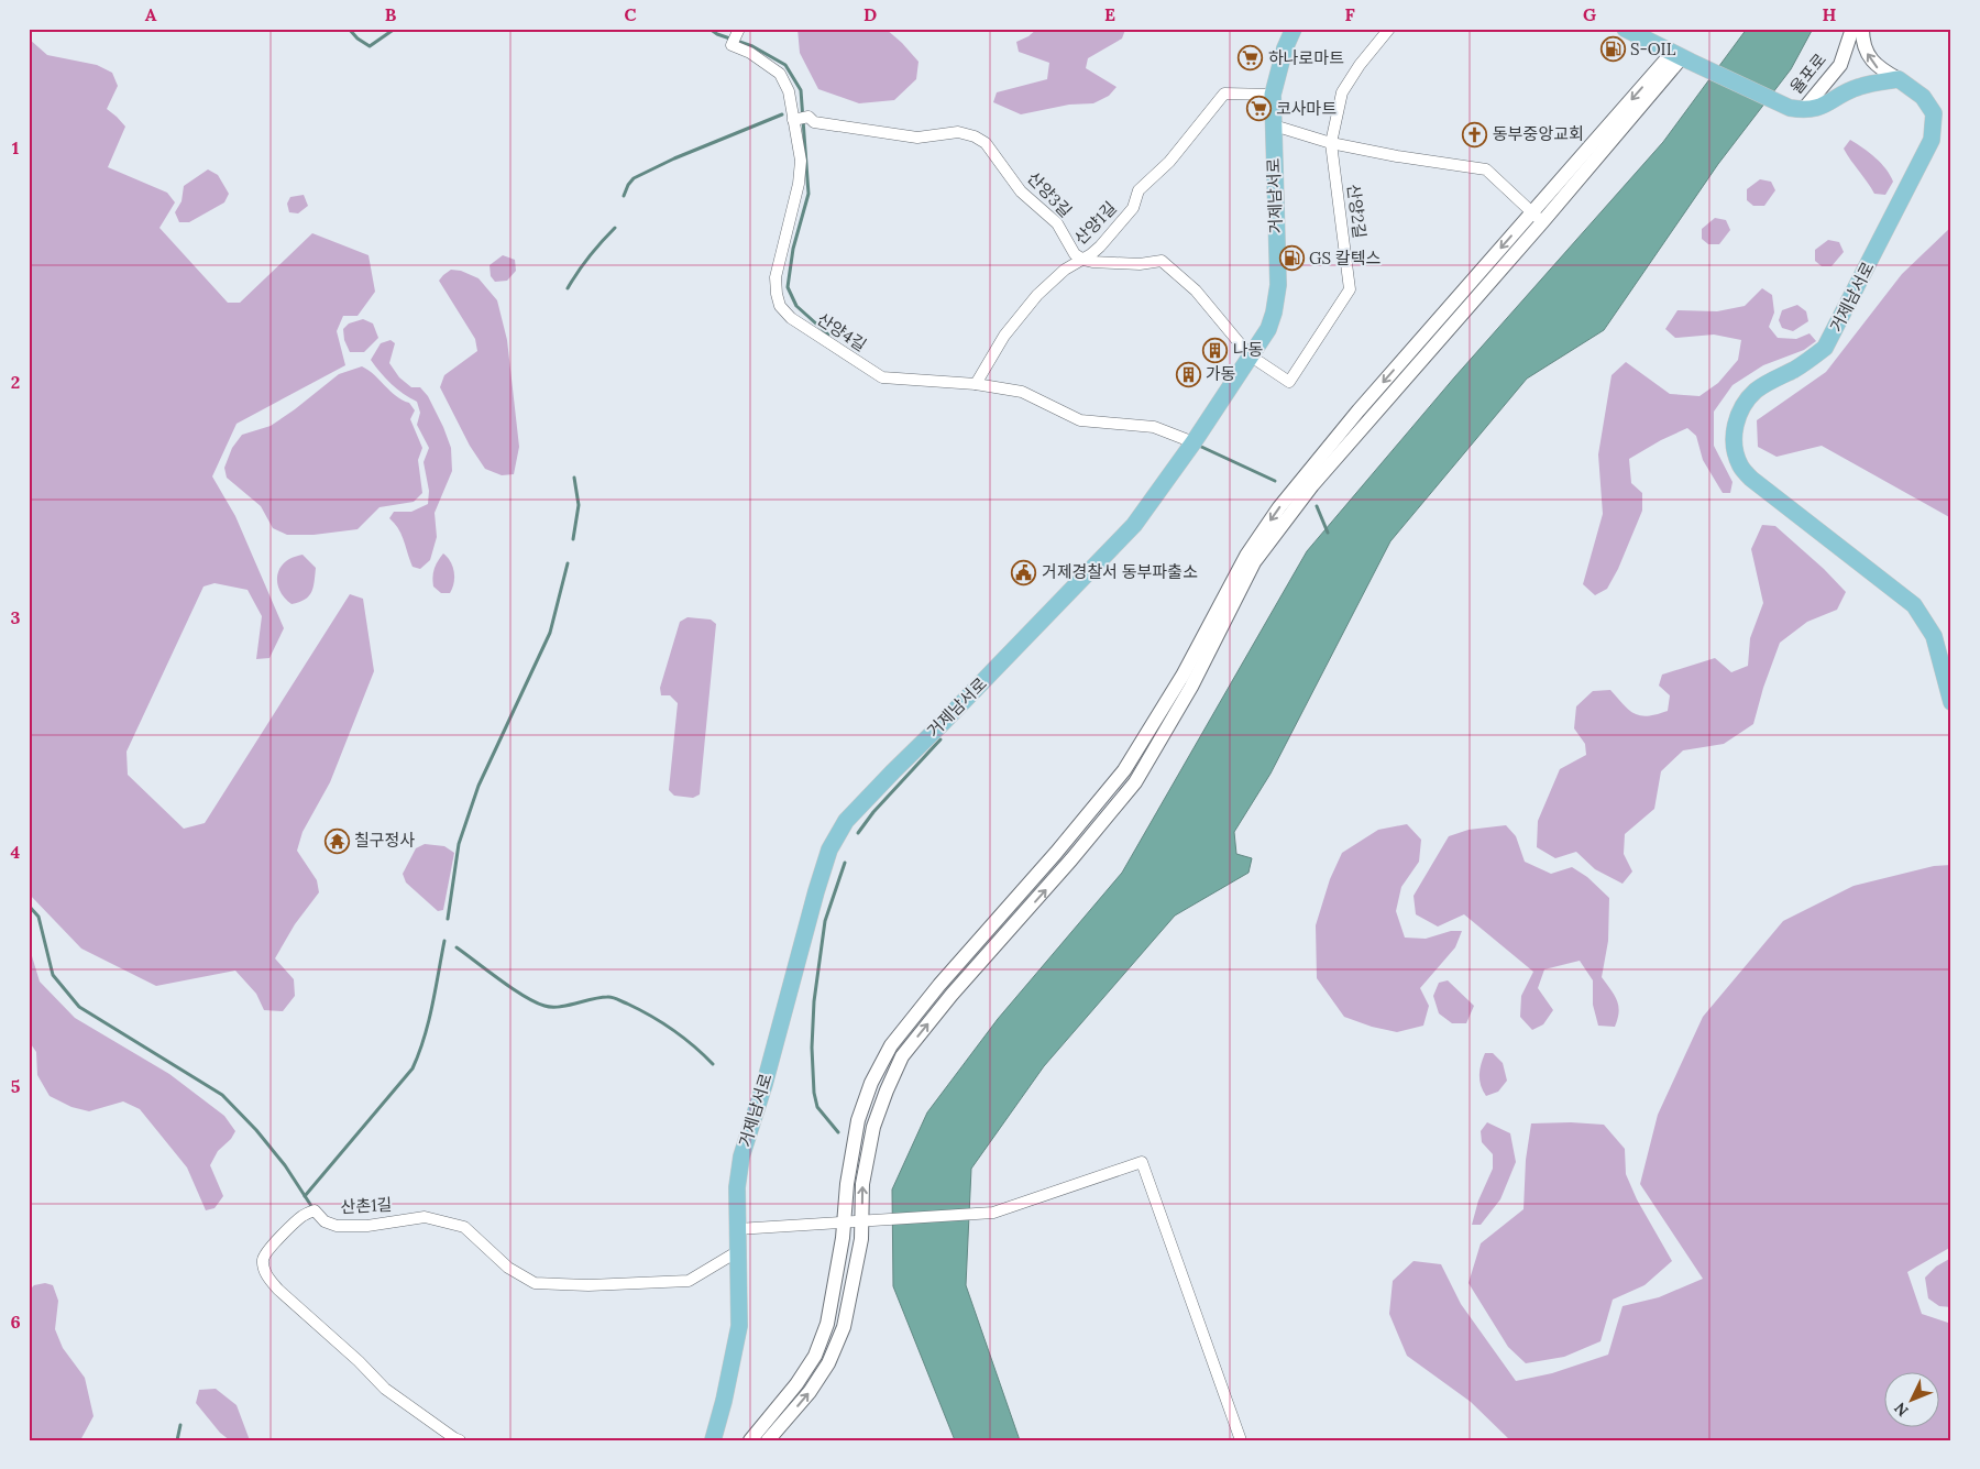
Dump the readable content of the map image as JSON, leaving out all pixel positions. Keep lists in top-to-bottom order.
{
  "streets": {
    "main road": ["거제남서로"],
    "street": [
      "율포로",
      "산양3길",
      "산양2길",
      "산양1길",
      "산양4길",
      "산촌1길"
    ]
  },
  "crossings": [
    ["산양3길", "산양1길"],
    ["산양3길", "산양4길"],
    ["거제남서로", "산양2길"],
    ["거제남서로", "산양1길"],
    ["거제남서로", "산양4길"],
    ["거제남서로", "산촌1길"],
    ["산양1길", "산양4길"]
  ],
  "places": {
    "fuel station": ["S-OIL", "GS 칼텍스"],
    "supermarket": ["하나로마트", "코사마트"],
    "church": ["동부중앙교회"],
    "building": ["나동", "가동"],
    "public building": ["거제경찰서 동부파출소"],
    "temple": ["칠구정사"]
  },
  "north": "bottom left",
  "grid": {
    "columns": [
      "A",
      "B",
      "C",
      "D",
      "E",
      "F",
      "G",
      "H"
    ],
    "rows": [
      "1",
      "2",
      "3",
      "4",
      "5",
      "6"
    ]
  }
}
